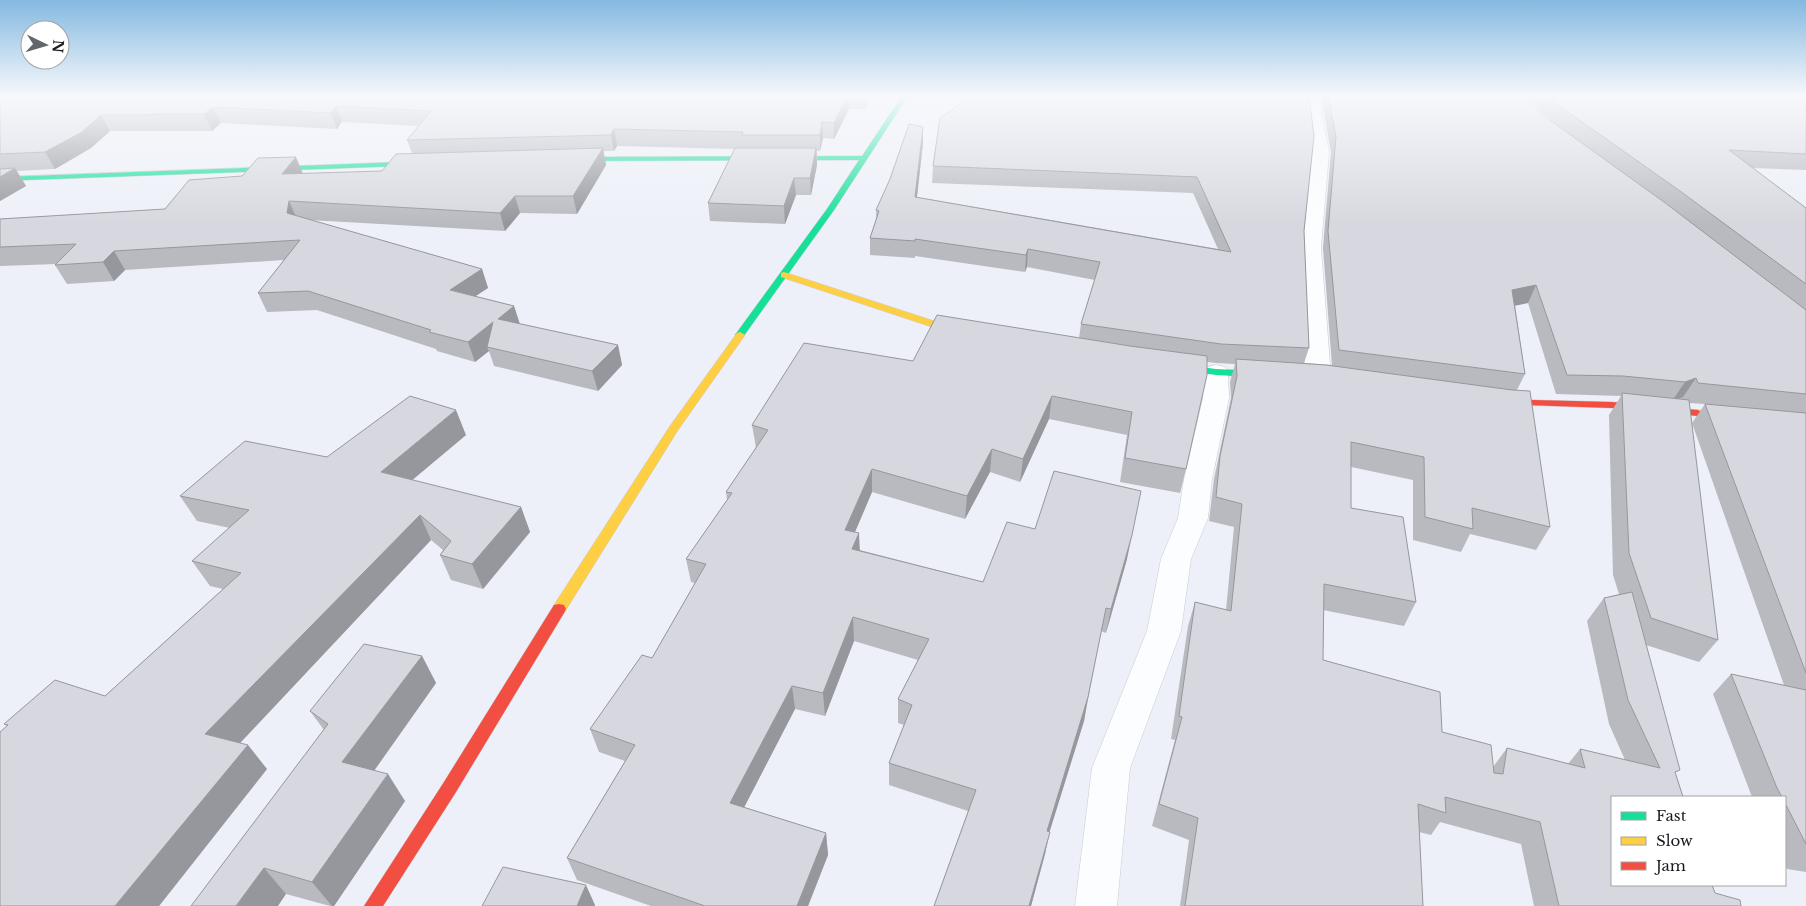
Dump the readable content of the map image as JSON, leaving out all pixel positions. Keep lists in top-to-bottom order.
{
  "legend": ["Fast", "Slow", "Jam"],
  "north": "right"
}
